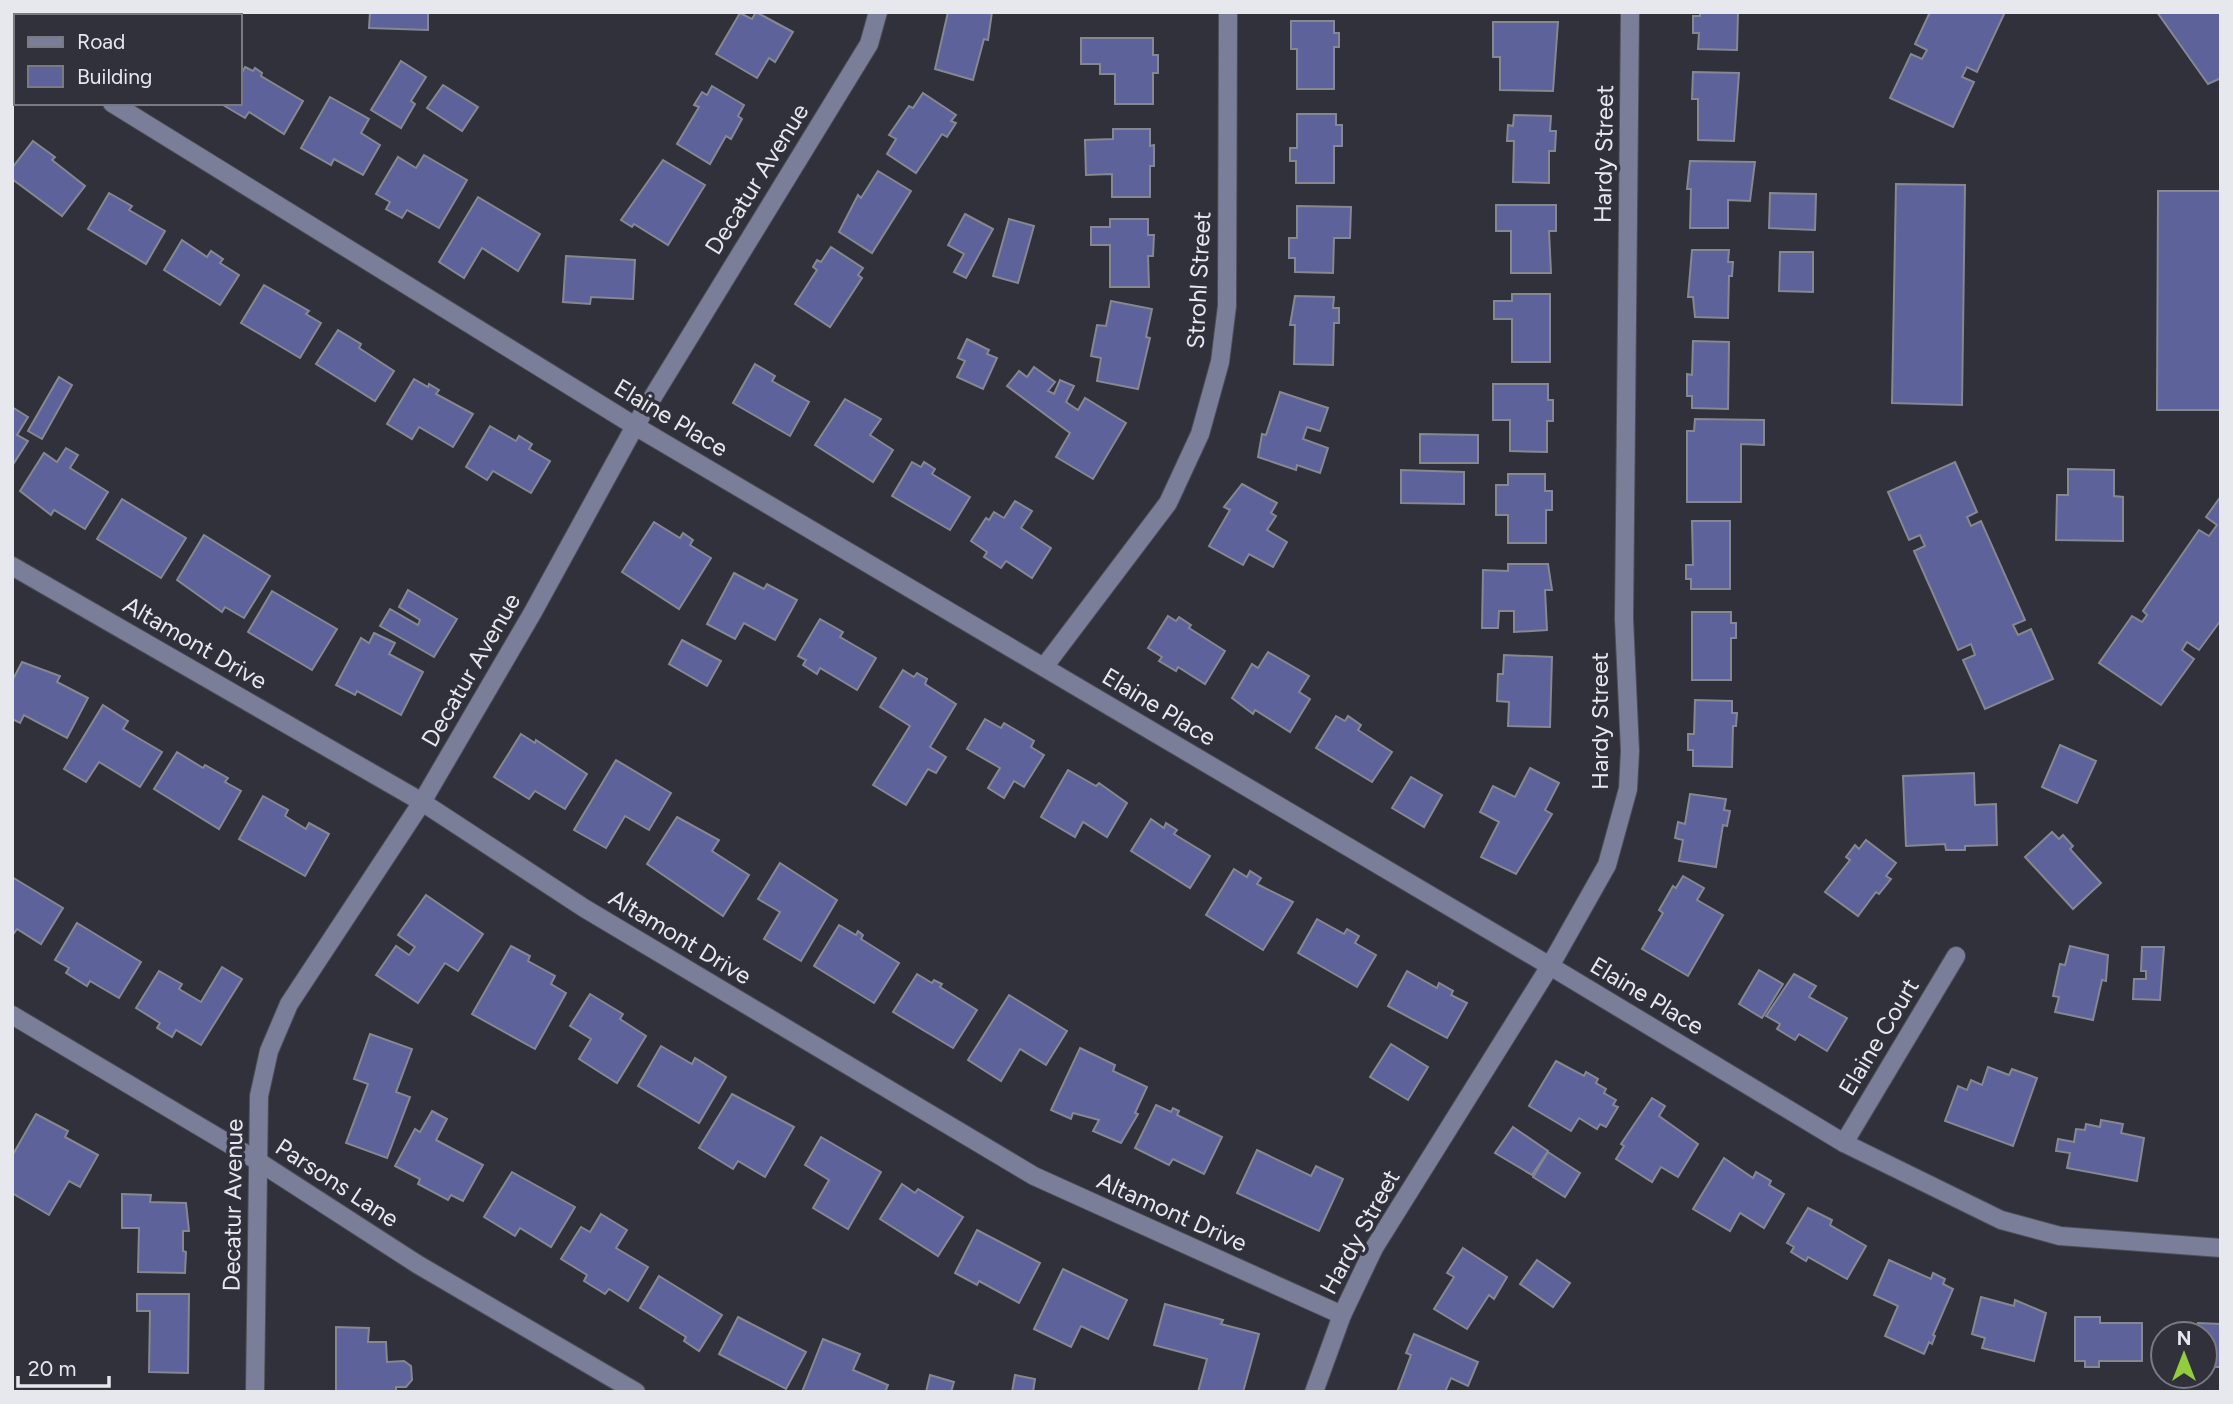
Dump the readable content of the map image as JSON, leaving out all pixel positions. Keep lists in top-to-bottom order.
{
  "streets": {
    "street": [
      "Hardy Street",
      "Decatur Avenue",
      "Strohl Street",
      "Elaine Place",
      "Altamont Drive",
      "Elaine Court",
      "Parsons Lane"
    ]
  },
  "crossings": [
    ["Hardy Street", "Elaine Place"],
    ["Hardy Street", "Altamont Drive"],
    ["Decatur Avenue", "Elaine Place"],
    ["Decatur Avenue", "Altamont Drive"],
    ["Decatur Avenue", "Parsons Lane"],
    ["Strohl Street", "Elaine Place"],
    ["Elaine Place", "Elaine Court"]
  ],
  "legend": ["Road", "Building"],
  "scale_bar": "20 m",
  "north": "top"
}
